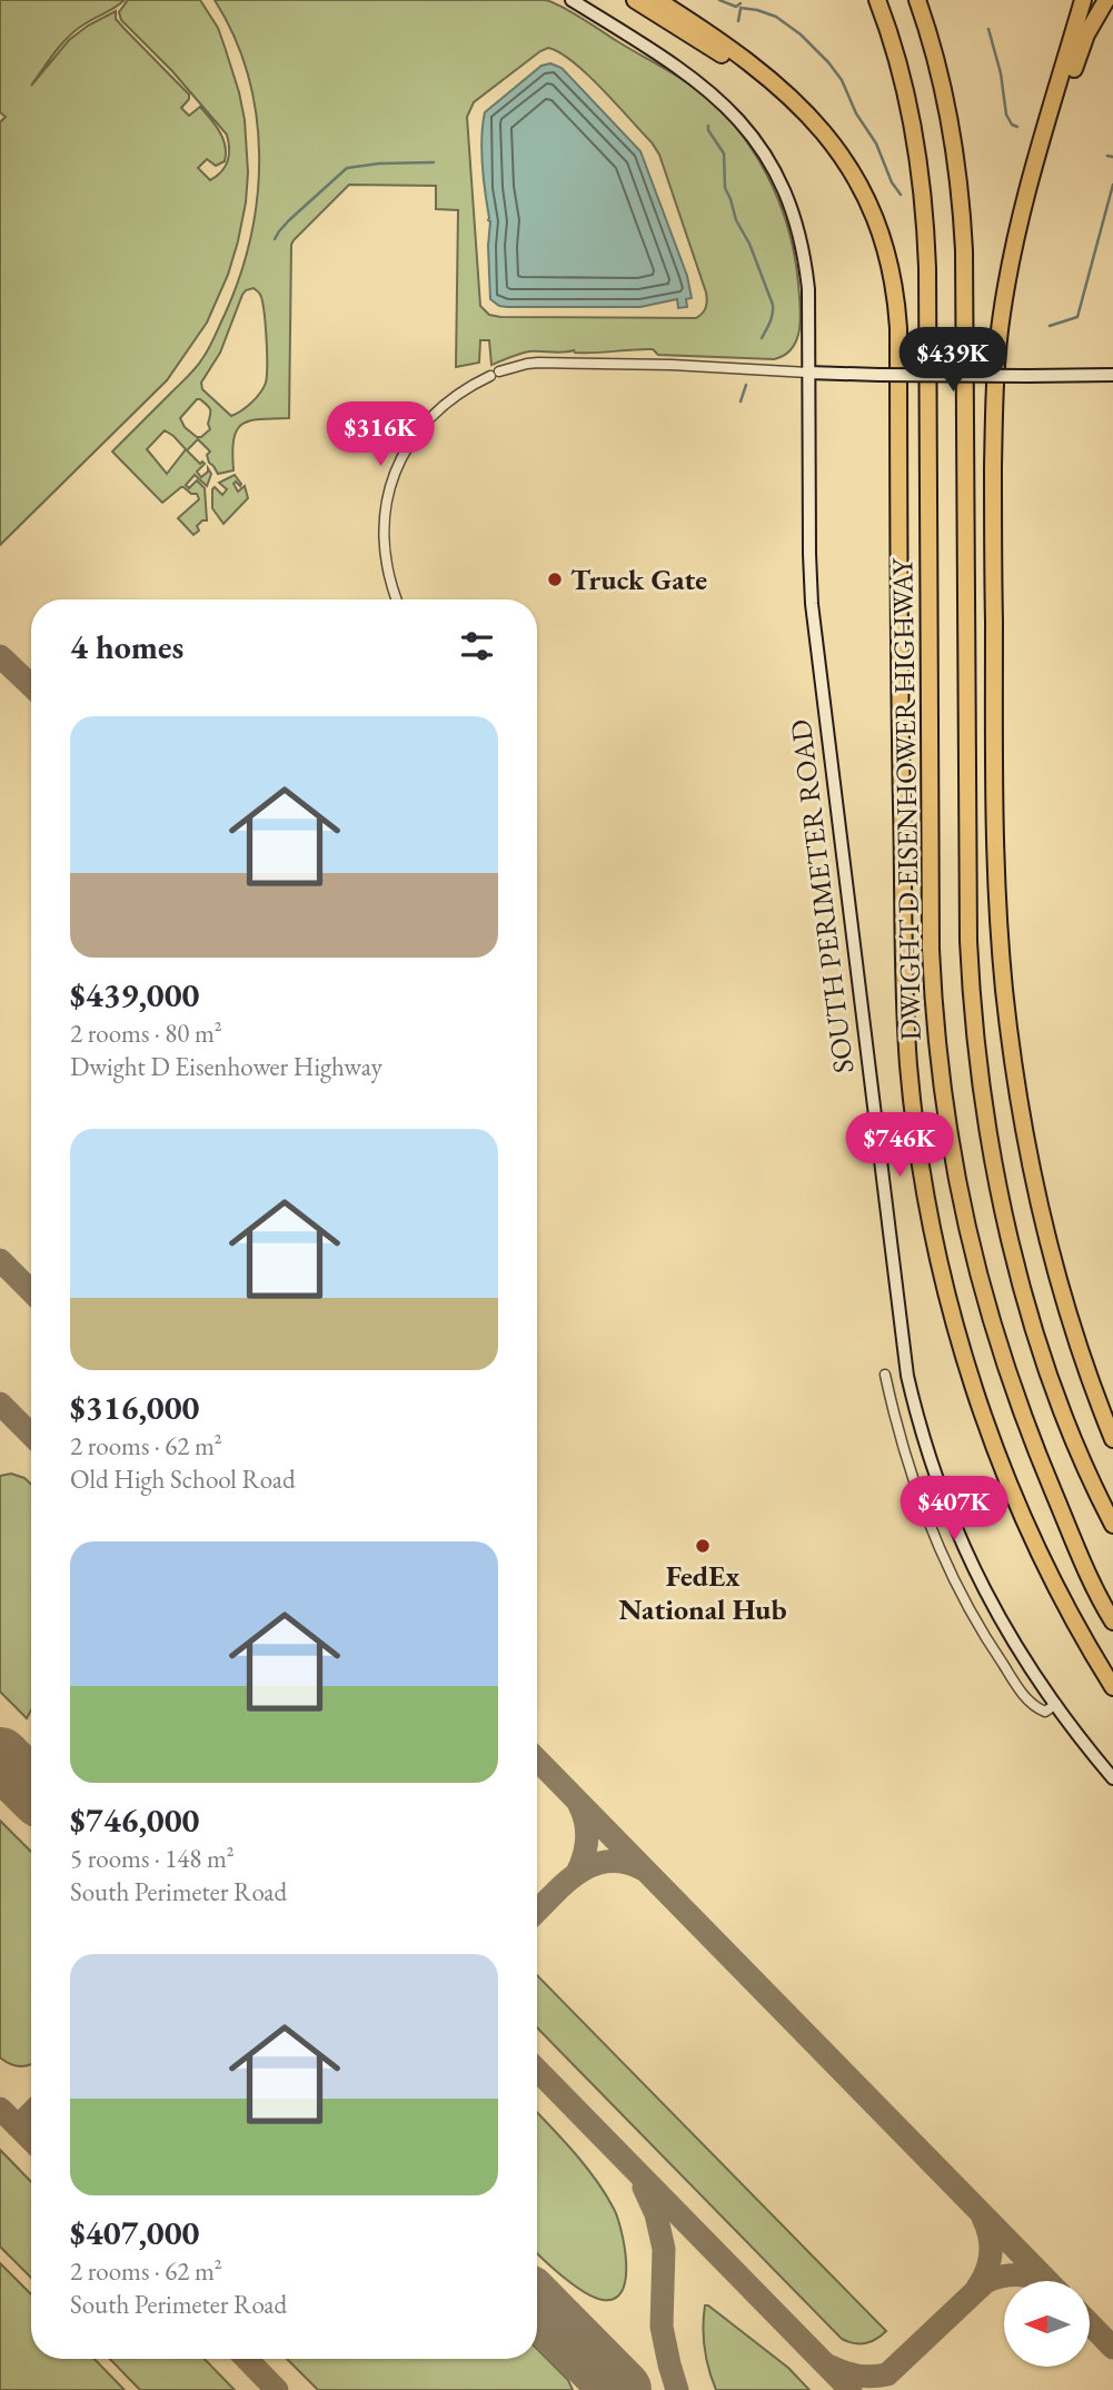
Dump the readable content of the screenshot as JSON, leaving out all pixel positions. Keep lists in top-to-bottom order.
{
  "streets": {
    "highway": ["DWIGHT D EISENHOWER HIGHWAY"],
    "street": ["SOUTH PERIMETER ROAD"]
  },
  "places": ["Truck Gate", "FedEx National Hub"],
  "north": "left",
  "page": {
    "price": [
      "$439K",
      "$316K",
      "$746K",
      "$407K"
    ],
    "heading": "4 homes",
    "list": [
      {
        "name": "$439,000",
        "note": "2 rooms · 80 m² · Dwight D Eisenhower Highway"
      },
      {
        "name": "$316,000",
        "note": "2 rooms · 62 m² · Old High School Road"
      },
      {
        "name": "$746,000",
        "note": "5 rooms · 148 m² · South Perimeter Road"
      },
      {
        "name": "$407,000",
        "note": "2 rooms · 62 m² · South Perimeter Road"
      }
    ]
  }
}
